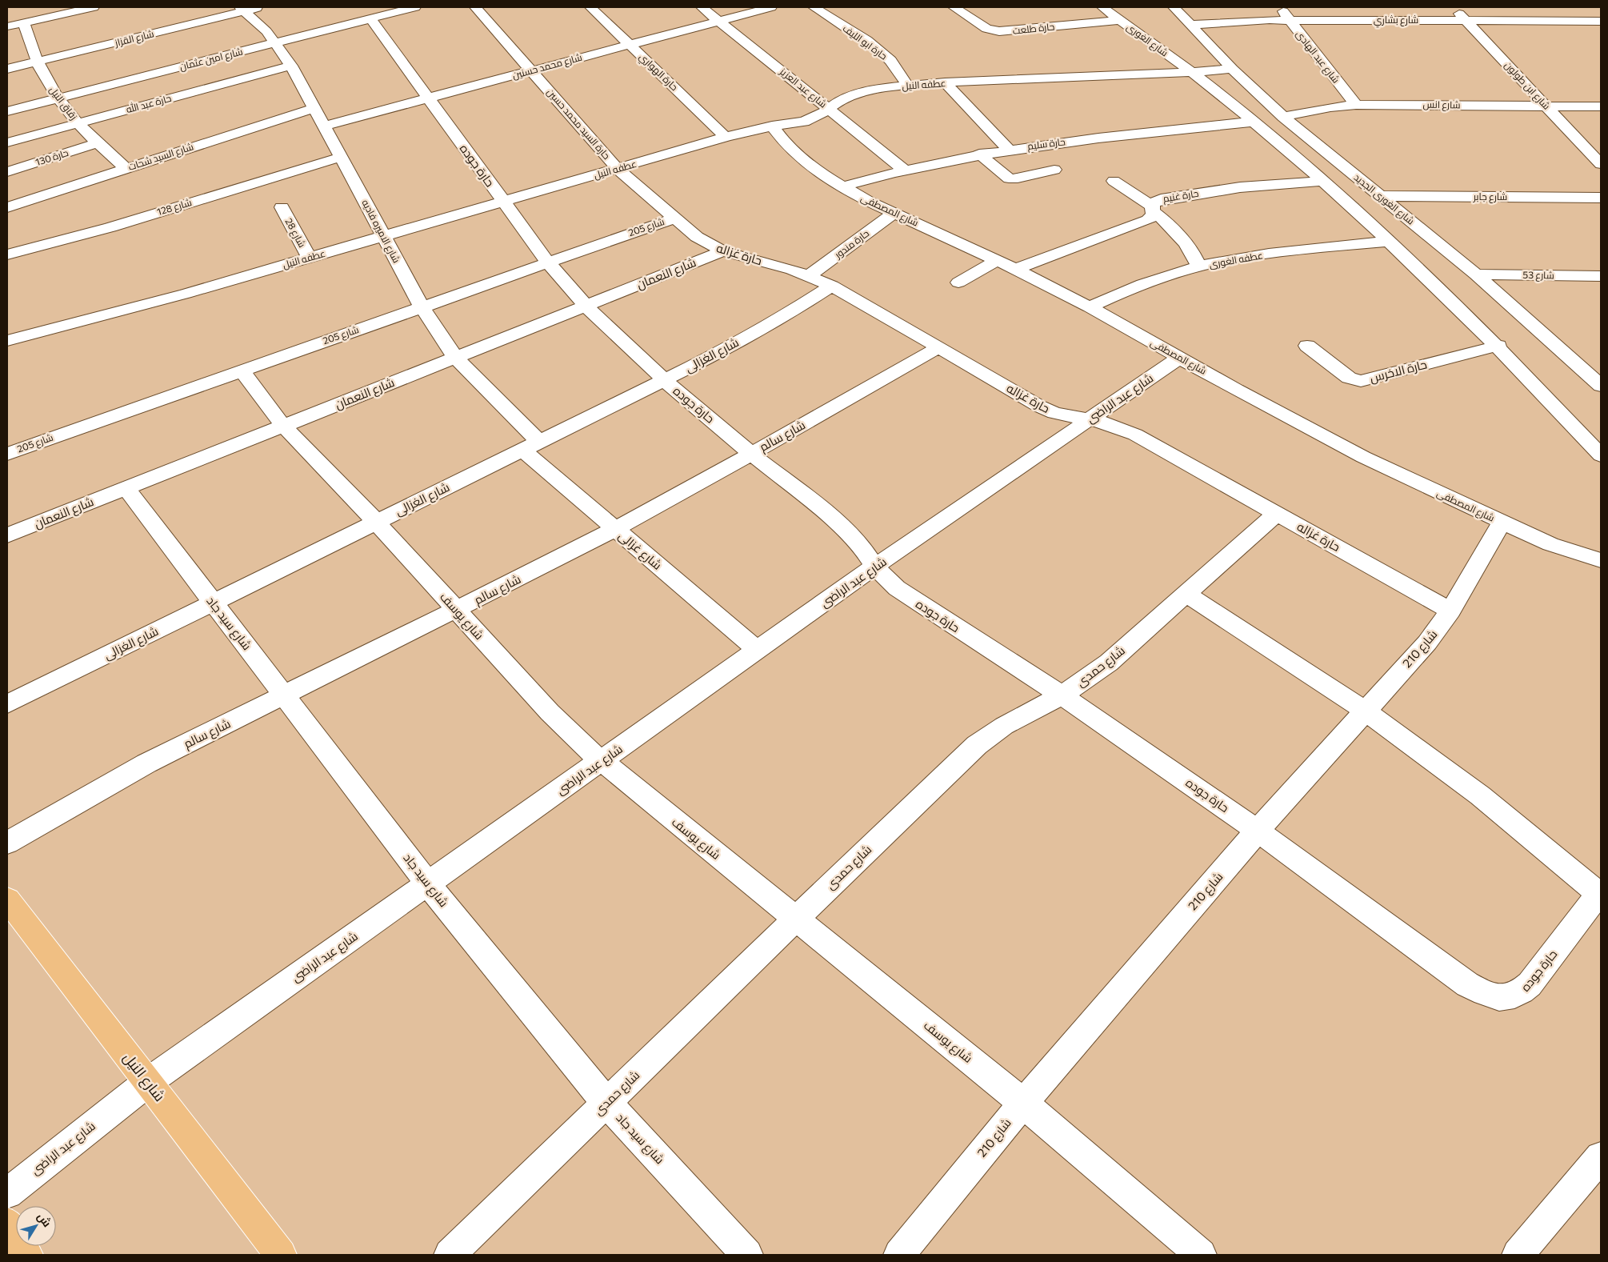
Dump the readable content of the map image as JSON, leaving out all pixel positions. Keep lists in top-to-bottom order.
{
  "streets": {
    "main road": ["شارع النيل"],
    "street": [
      "شارع بشاري",
      "حارة طلعت",
      "شارع القزاز",
      "شارع الغورى",
      "حارة ابو الليف",
      "شارع عبد الهادى",
      "شارع امين عثمان",
      "شارع محمد حسنين",
      "حارة الهواري",
      "عطفه النيل",
      "شارع ابن طولون",
      "شارع عبد العزيز",
      "زقاق النيل",
      "حارة عبد الله",
      "شارع انس",
      "حارة السيد محمد حسين",
      "حارة سليم",
      "شارع السيد شحات",
      "حارة 130",
      "حارة جوده",
      "حارة غنيم",
      "شارع جابر",
      "شارع الغورى الجديد",
      "شارع 128",
      "شارع المصطفى",
      "شارع 205",
      "شارع الاميره فاديه",
      "شارع 28",
      "حارة مندور",
      "حارة غزاله",
      "عطفه الغورى",
      "شارع النعمان",
      "شارع 53",
      "شارع الغزالى",
      "حارة الاخرس",
      "شارع عبد الراضى",
      "شارع سالم",
      "شارع غزالى",
      "شارع يوسف",
      "شارع سيد جاد",
      "شارع 210",
      "شارع حمدى"
    ]
  },
  "crossings": [
    ["شارع بشاري", "شارع عبد الهادى"],
    ["شارع بشاري", "شارع ابن طولون"],
    ["شارع بشاري", "شارع الغورى الجديد"],
    ["حارة طلعت", "شارع الغورى"],
    ["شارع القزاز", "زقاق النيل"],
    ["شارع القزاز", "شارع الاميره فاديه"],
    ["شارع الغورى", "عطفه النيل"],
    ["حارة ابو الليف", "عطفه النيل"],
    ["شارع عبد الهادى", "شارع انس"],
    ["شارع امين عثمان", "زقاق النيل"],
    ["شارع امين عثمان", "حارة جوده"],
    ["شارع امين عثمان", "شارع الاميره فاديه"],
    ["شارع محمد حسنين", "حارة الهواري"],
    ["شارع محمد حسنين", "شارع عبد العزيز"],
    ["شارع محمد حسنين", "حارة السيد محمد حسين"],
    ["شارع محمد حسنين", "حارة جوده"],
    ["شارع محمد حسنين", "شارع الاميره فاديه"],
    ["حارة الهواري", "عطفه النيل"],
    ["عطفه النيل", "شارع عبد العزيز"],
    ["عطفه النيل", "حارة السيد محمد حسين"],
    ["عطفه النيل", "حارة جوده"],
    ["عطفه النيل", "شارع الغورى الجديد"],
    ["عطفه النيل", "شارع المصطفى"],
    ["عطفه النيل", "شارع الاميره فاديه"],
    ["عطفه النيل", "شارع 28"],
    ["عطفه النيل", "حارة غزاله"],
    ["شارع ابن طولون", "شارع انس"],
    ["شارع عبد العزيز", "حارة سليم"],
    ["زقاق النيل", "حارة عبد الله"],
    ["زقاق النيل", "شارع السيد شحات"],
    ["زقاق النيل", "حارة 130"],
    ["حارة عبد الله", "شارع الاميره فاديه"],
    ["شارع انس", "شارع الغورى الجديد"],
    ["حارة السيد محمد حسين", "حارة غزاله"],
    ["حارة سليم", "شارع المصطفى"],
    ["شارع السيد شحات", "شارع الاميره فاديه"],
    ["حارة جوده", "شارع 205"],
    ["حارة جوده", "شارع النعمان"],
    ["حارة جوده", "شارع الغزالى"],
    ["حارة جوده", "شارع عبد الراضى"],
    ["حارة جوده", "شارع سالم"],
    ["حارة جوده", "شارع 210"],
    ["حارة جوده", "شارع حمدى"],
    ["حارة غنيم", "شارع المصطفى"],
    ["شارع جابر", "شارع الغورى الجديد"],
    ["شارع الغورى الجديد", "شارع 53"],
    ["شارع 128", "شارع الاميره فاديه"],
    ["شارع المصطفى", "حارة مندور"],
    ["شارع المصطفى", "عطفه الغورى"],
    ["شارع المصطفى", "شارع عبد الراضى"],
    ["شارع المصطفى", "شارع 210"],
    ["شارع 205", "شارع الاميره فاديه"],
    ["شارع 205", "حارة غزاله"],
    ["شارع 205", "شارع يوسف"],
    ["شارع الاميره فاديه", "شارع النعمان"],
    ["شارع الاميره فاديه", "شارع الغزالى"],
    ["شارع الاميره فاديه", "شارع غزالى"],
    ["حارة مندور", "حارة غزاله"],
    ["حارة غزاله", "شارع النعمان"],
    ["حارة غزاله", "شارع الغزالى"],
    ["حارة غزاله", "شارع عبد الراضى"],
    ["حارة غزاله", "شارع سالم"],
    ["حارة غزاله", "شارع 210"],
    ["حارة غزاله", "شارع حمدى"],
    ["شارع النعمان", "شارع يوسف"],
    ["شارع النعمان", "شارع سيد جاد"],
    ["شارع الغزالى", "شارع غزالى"],
    ["شارع الغزالى", "شارع يوسف"],
    ["شارع الغزالى", "شارع سيد جاد"],
    ["شارع عبد الراضى", "شارع غزالى"],
    ["شارع عبد الراضى", "شارع يوسف"],
    ["شارع عبد الراضى", "شارع سيد جاد"],
    ["شارع عبد الراضى", "شارع النيل"],
    ["شارع سالم", "شارع غزالى"],
    ["شارع سالم", "شارع يوسف"],
    ["شارع سالم", "شارع سيد جاد"],
    ["شارع يوسف", "شارع 210"],
    ["شارع يوسف", "شارع حمدى"],
    ["شارع سيد جاد", "شارع حمدى"]
  ],
  "north": "top right"
}
